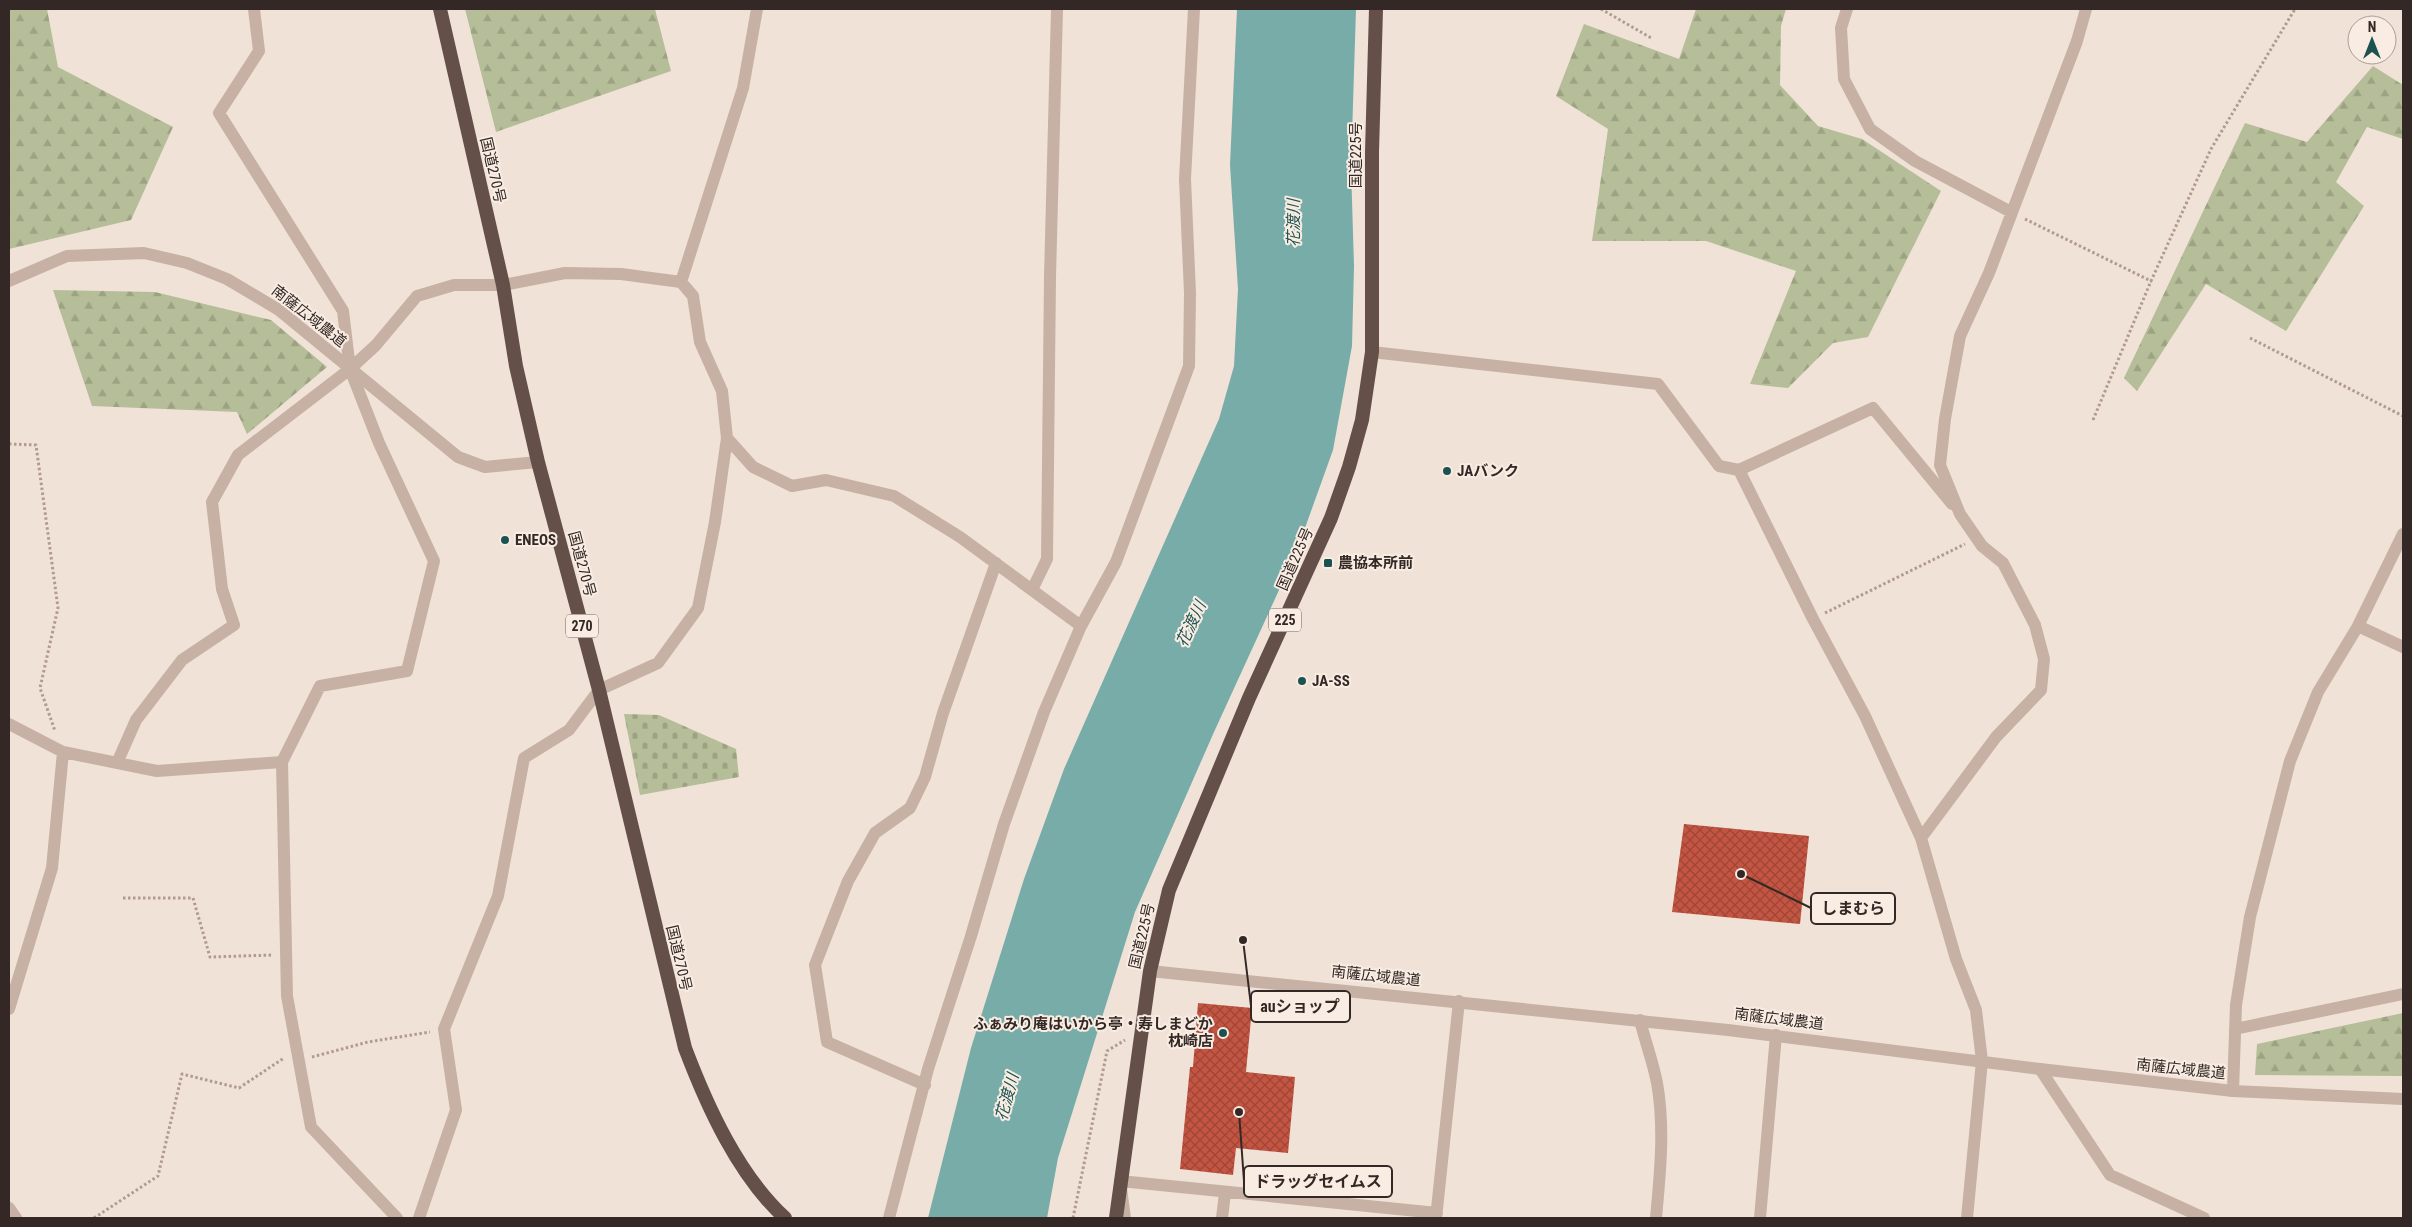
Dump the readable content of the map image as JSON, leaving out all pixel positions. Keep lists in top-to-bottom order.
{
  "streets": {
    "highway": [
      "国道225号",
      "国道270号",
      "225",
      "270"
    ],
    "street": ["南薩広域農道"]
  },
  "crossings": [
    ["国道225号", "南薩広域農道"],
    ["国道270号", "南薩広域農道"]
  ],
  "water": ["花渡川"],
  "places": {
    "other": [
      "JAバンク",
      "ENEOS",
      "JA-SS",
      "しまむら",
      "auショップ",
      "ふぁみり庵はいから亭・寿しまどか 枕崎店",
      "ドラッグセイムス"
    ],
    "transit": ["農協本所前"]
  },
  "north": "top"
}
